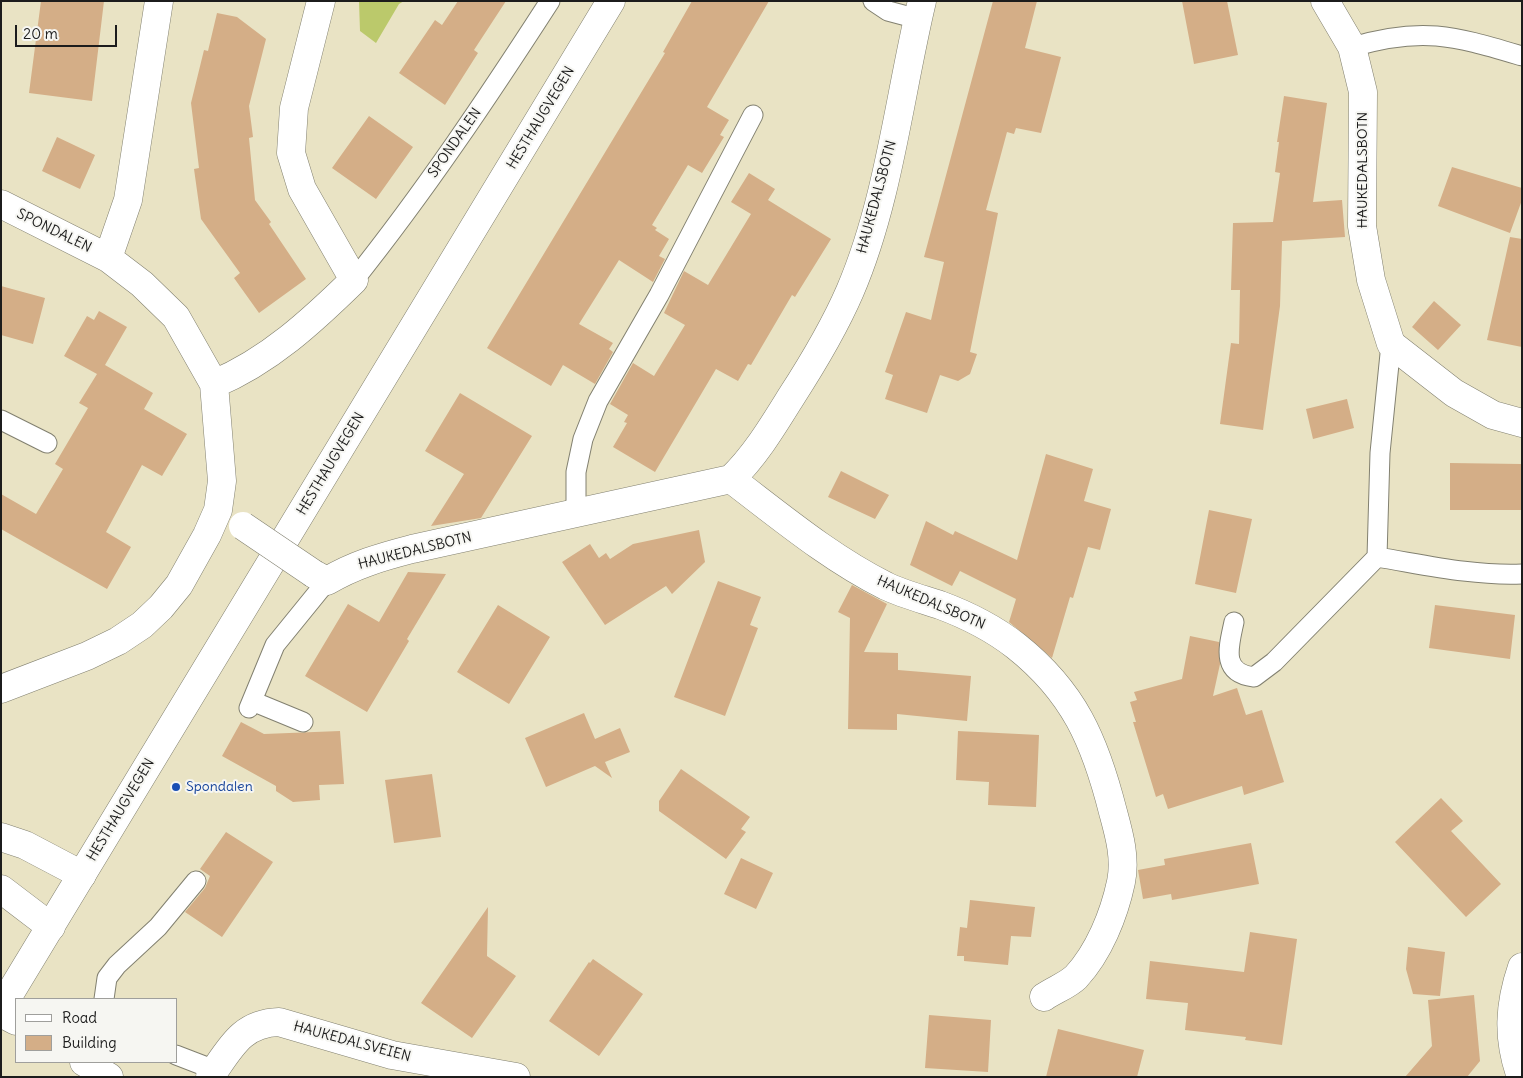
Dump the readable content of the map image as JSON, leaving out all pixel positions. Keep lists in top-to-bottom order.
{
  "streets": {
    "street": [
      "HESTHAUGVEGEN",
      "SPONDALEN",
      "HAUKEDALSBOTN",
      "HAUKEDALSVEIEN"
    ]
  },
  "places": ["Spondalen"],
  "legend": ["Road", "Building"],
  "scale_bar": "20 m"
}
